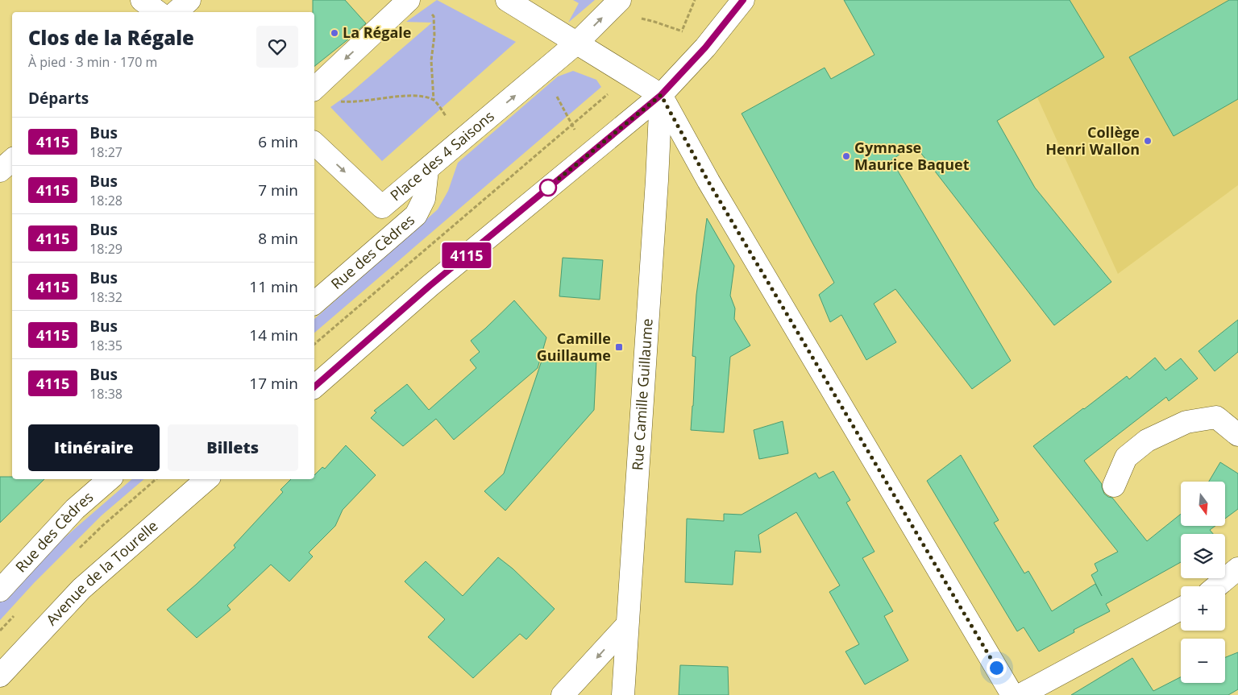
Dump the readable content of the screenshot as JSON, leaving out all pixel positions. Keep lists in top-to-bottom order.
{
  "streets": {
    "street": [
      "Place des 4 Saisons",
      "Rue des Cèdres",
      "Rue Camille Guillaume",
      "Avenue de la Tourelle"
    ]
  },
  "crossings": [
    ["Place des 4 Saisons", "Rue des Cèdres"]
  ],
  "places": {
    "other": ["La Régale", "Collège Henri Wallon", "Gymnase Maurice Baquet"],
    "transit": ["Camille Guillaume"]
  },
  "lines": ["bus line 4115"],
  "north": "bottom",
  "page": {
    "on_map": "4115",
    "heading": [
      ["Clos de la Régale", "À pied · 3 min · 170 m"],
      "Départs"
    ],
    "list": [
      {
        "mark": "4115",
        "name": "Bus",
        "note": "18:27",
        "value": "6 min"
      },
      {
        "mark": "4115",
        "name": "Bus",
        "note": "18:28",
        "value": "7 min"
      },
      {
        "mark": "4115",
        "name": "Bus",
        "note": "18:29",
        "value": "8 min"
      },
      {
        "mark": "4115",
        "name": "Bus",
        "note": "18:32",
        "value": "11 min"
      },
      {
        "mark": "4115",
        "name": "Bus",
        "note": "18:35",
        "value": "14 min"
      },
      {
        "mark": "4115",
        "name": "Bus",
        "note": "18:38",
        "value": "17 min"
      }
    ],
    "buttons": ["Itinéraire", "Billets"],
    "map_buttons": ["+", "−"]
  }
}
